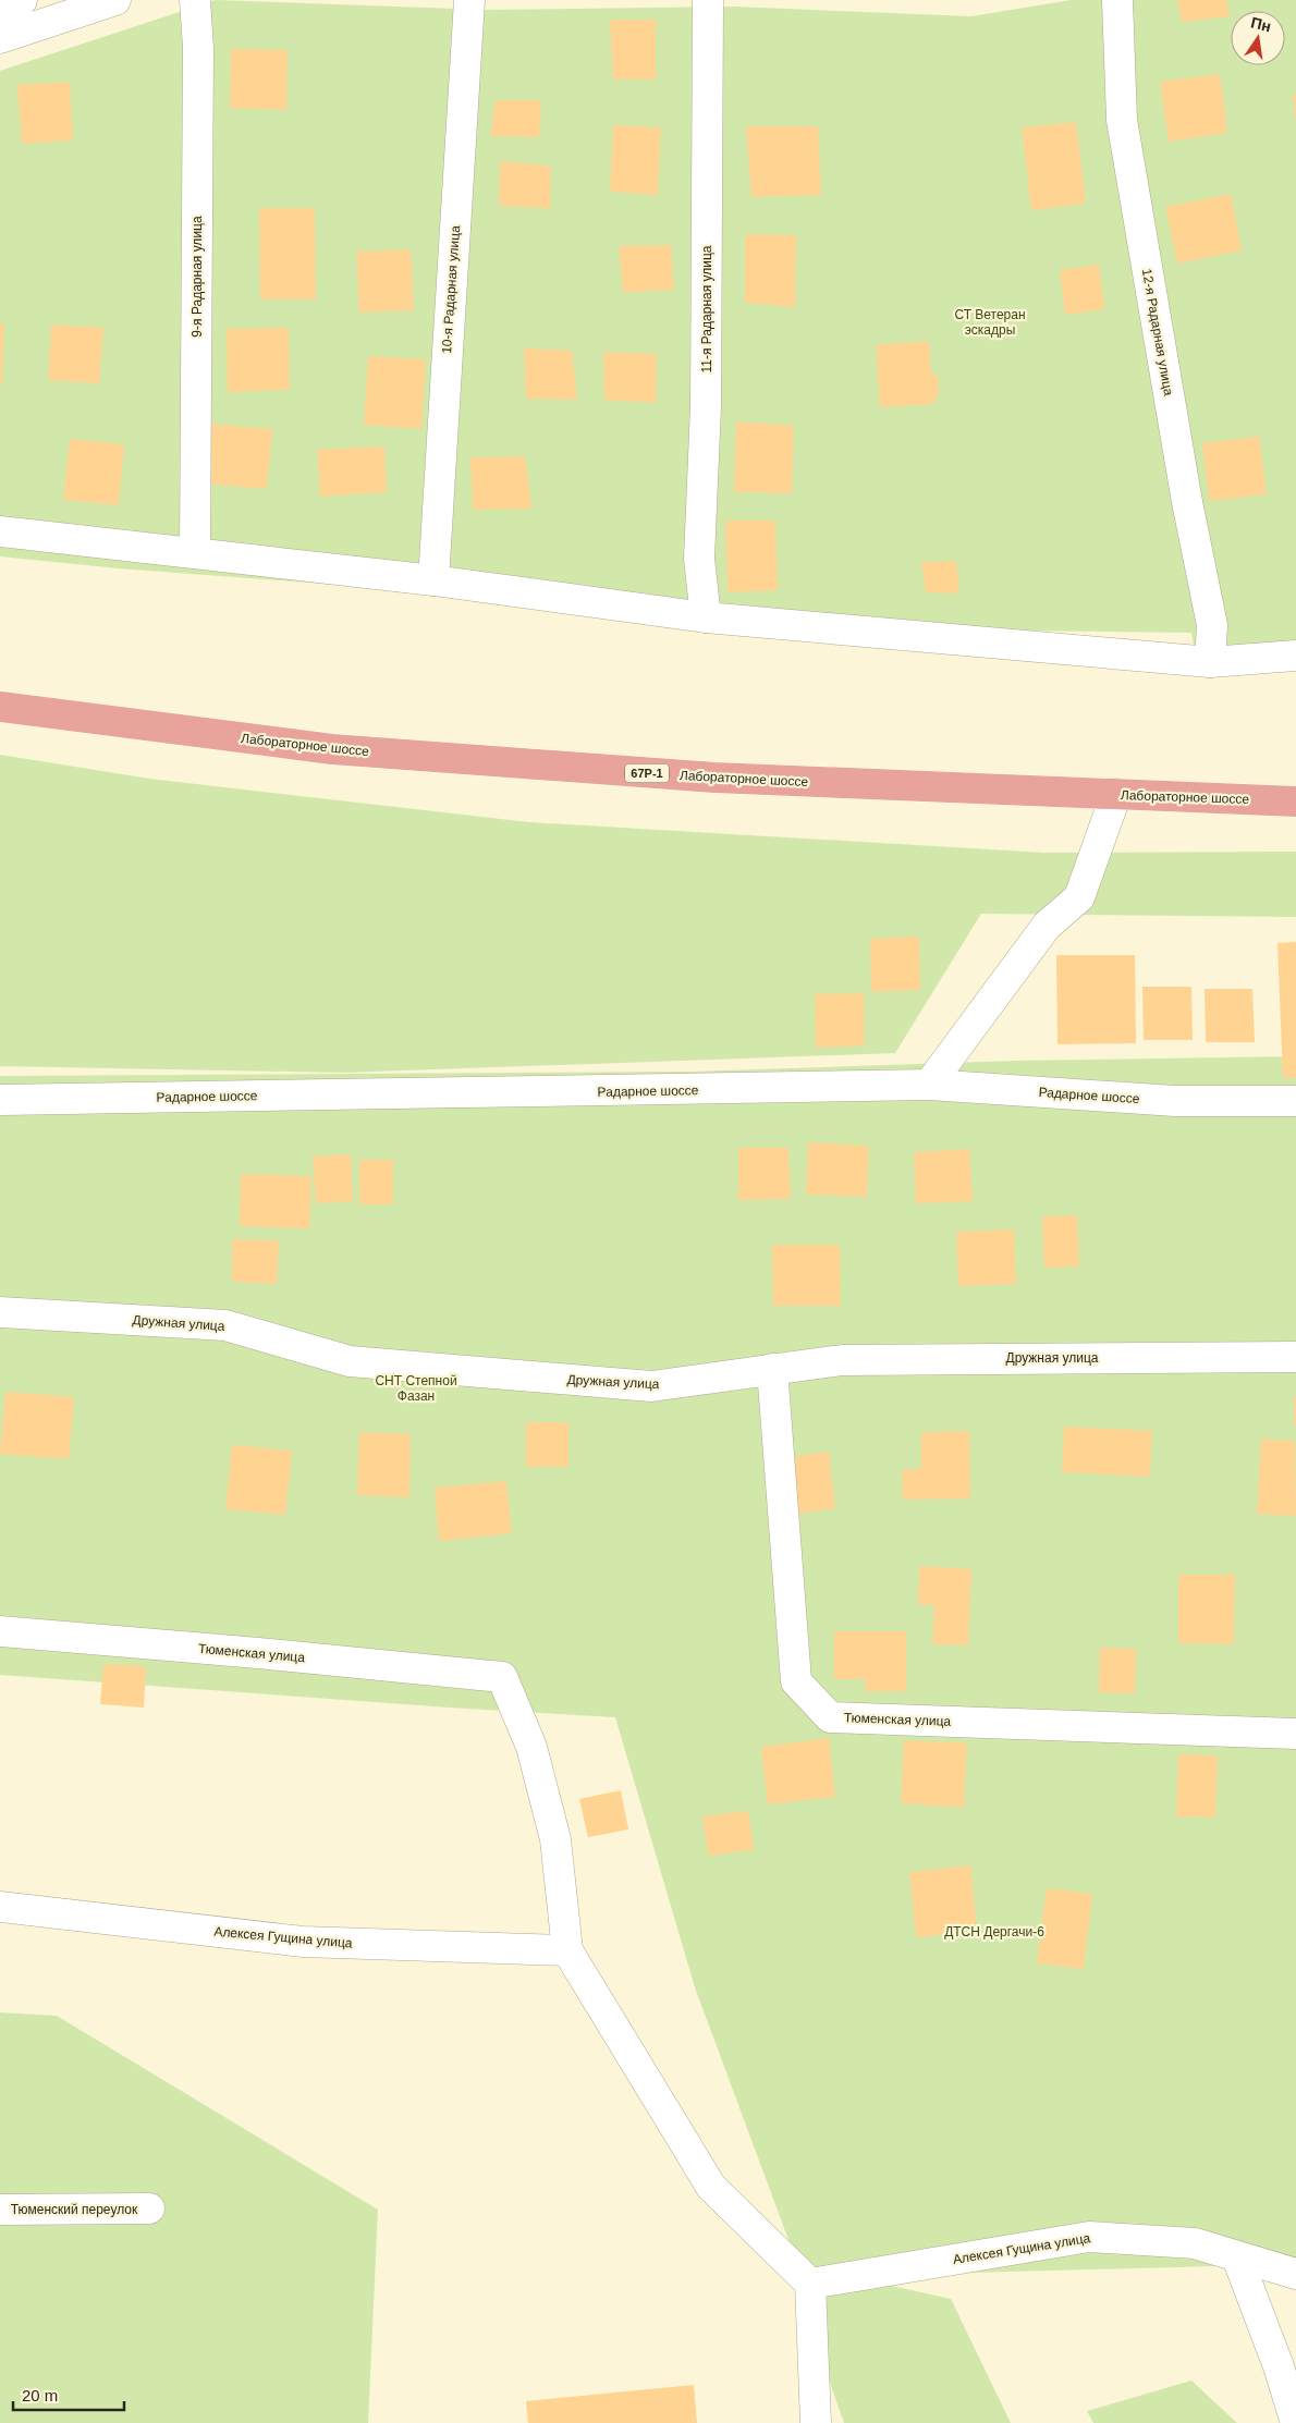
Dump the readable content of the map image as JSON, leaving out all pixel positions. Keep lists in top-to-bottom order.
{
  "streets": {
    "main road": ["Лабораторное шоссе", "67Р-1"],
    "street": [
      "9-я Радарная улица",
      "10-я Радарная улица",
      "11-я Радарная улица",
      "12-я Радарная улица",
      "Радарное шоссе",
      "Дружная улица",
      "Тюменская улица",
      "Алексея Гущина улица",
      "Тюменский переулок"
    ]
  },
  "crossings": [
    ["Дружная улица", "Тюменская улица"],
    ["Тюменская улица", "Алексея Гущина улица"]
  ],
  "parks": ["СТ Ветеран эскадры", "СНТ Степной Фазан", "ДТСН Дергачи-6"],
  "scale_bar": "20 m",
  "north": "top"
}
